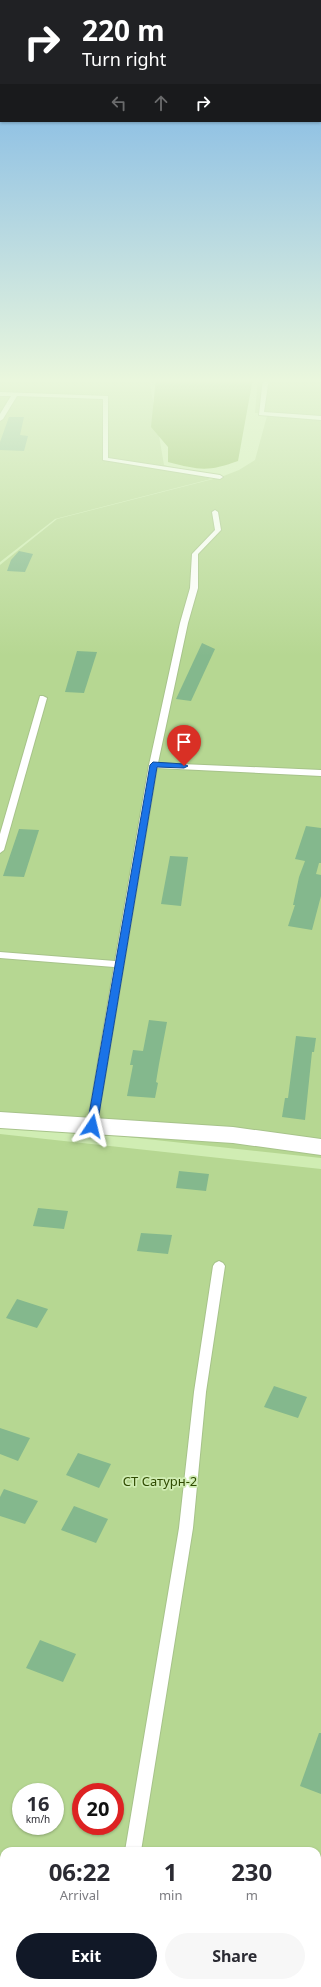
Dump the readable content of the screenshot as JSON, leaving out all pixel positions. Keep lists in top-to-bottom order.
{
  "parks": ["СТ Сатурн-2"],
  "page": {
    "turn": ["220 m", "Turn right"],
    "speed": "16 km/h",
    "limit": "20",
    "eta": [
      "06:22",
      "Arrival",
      "1",
      "min",
      "230",
      "m"
    ],
    "buttons": ["Exit", "Share"]
  }
}
